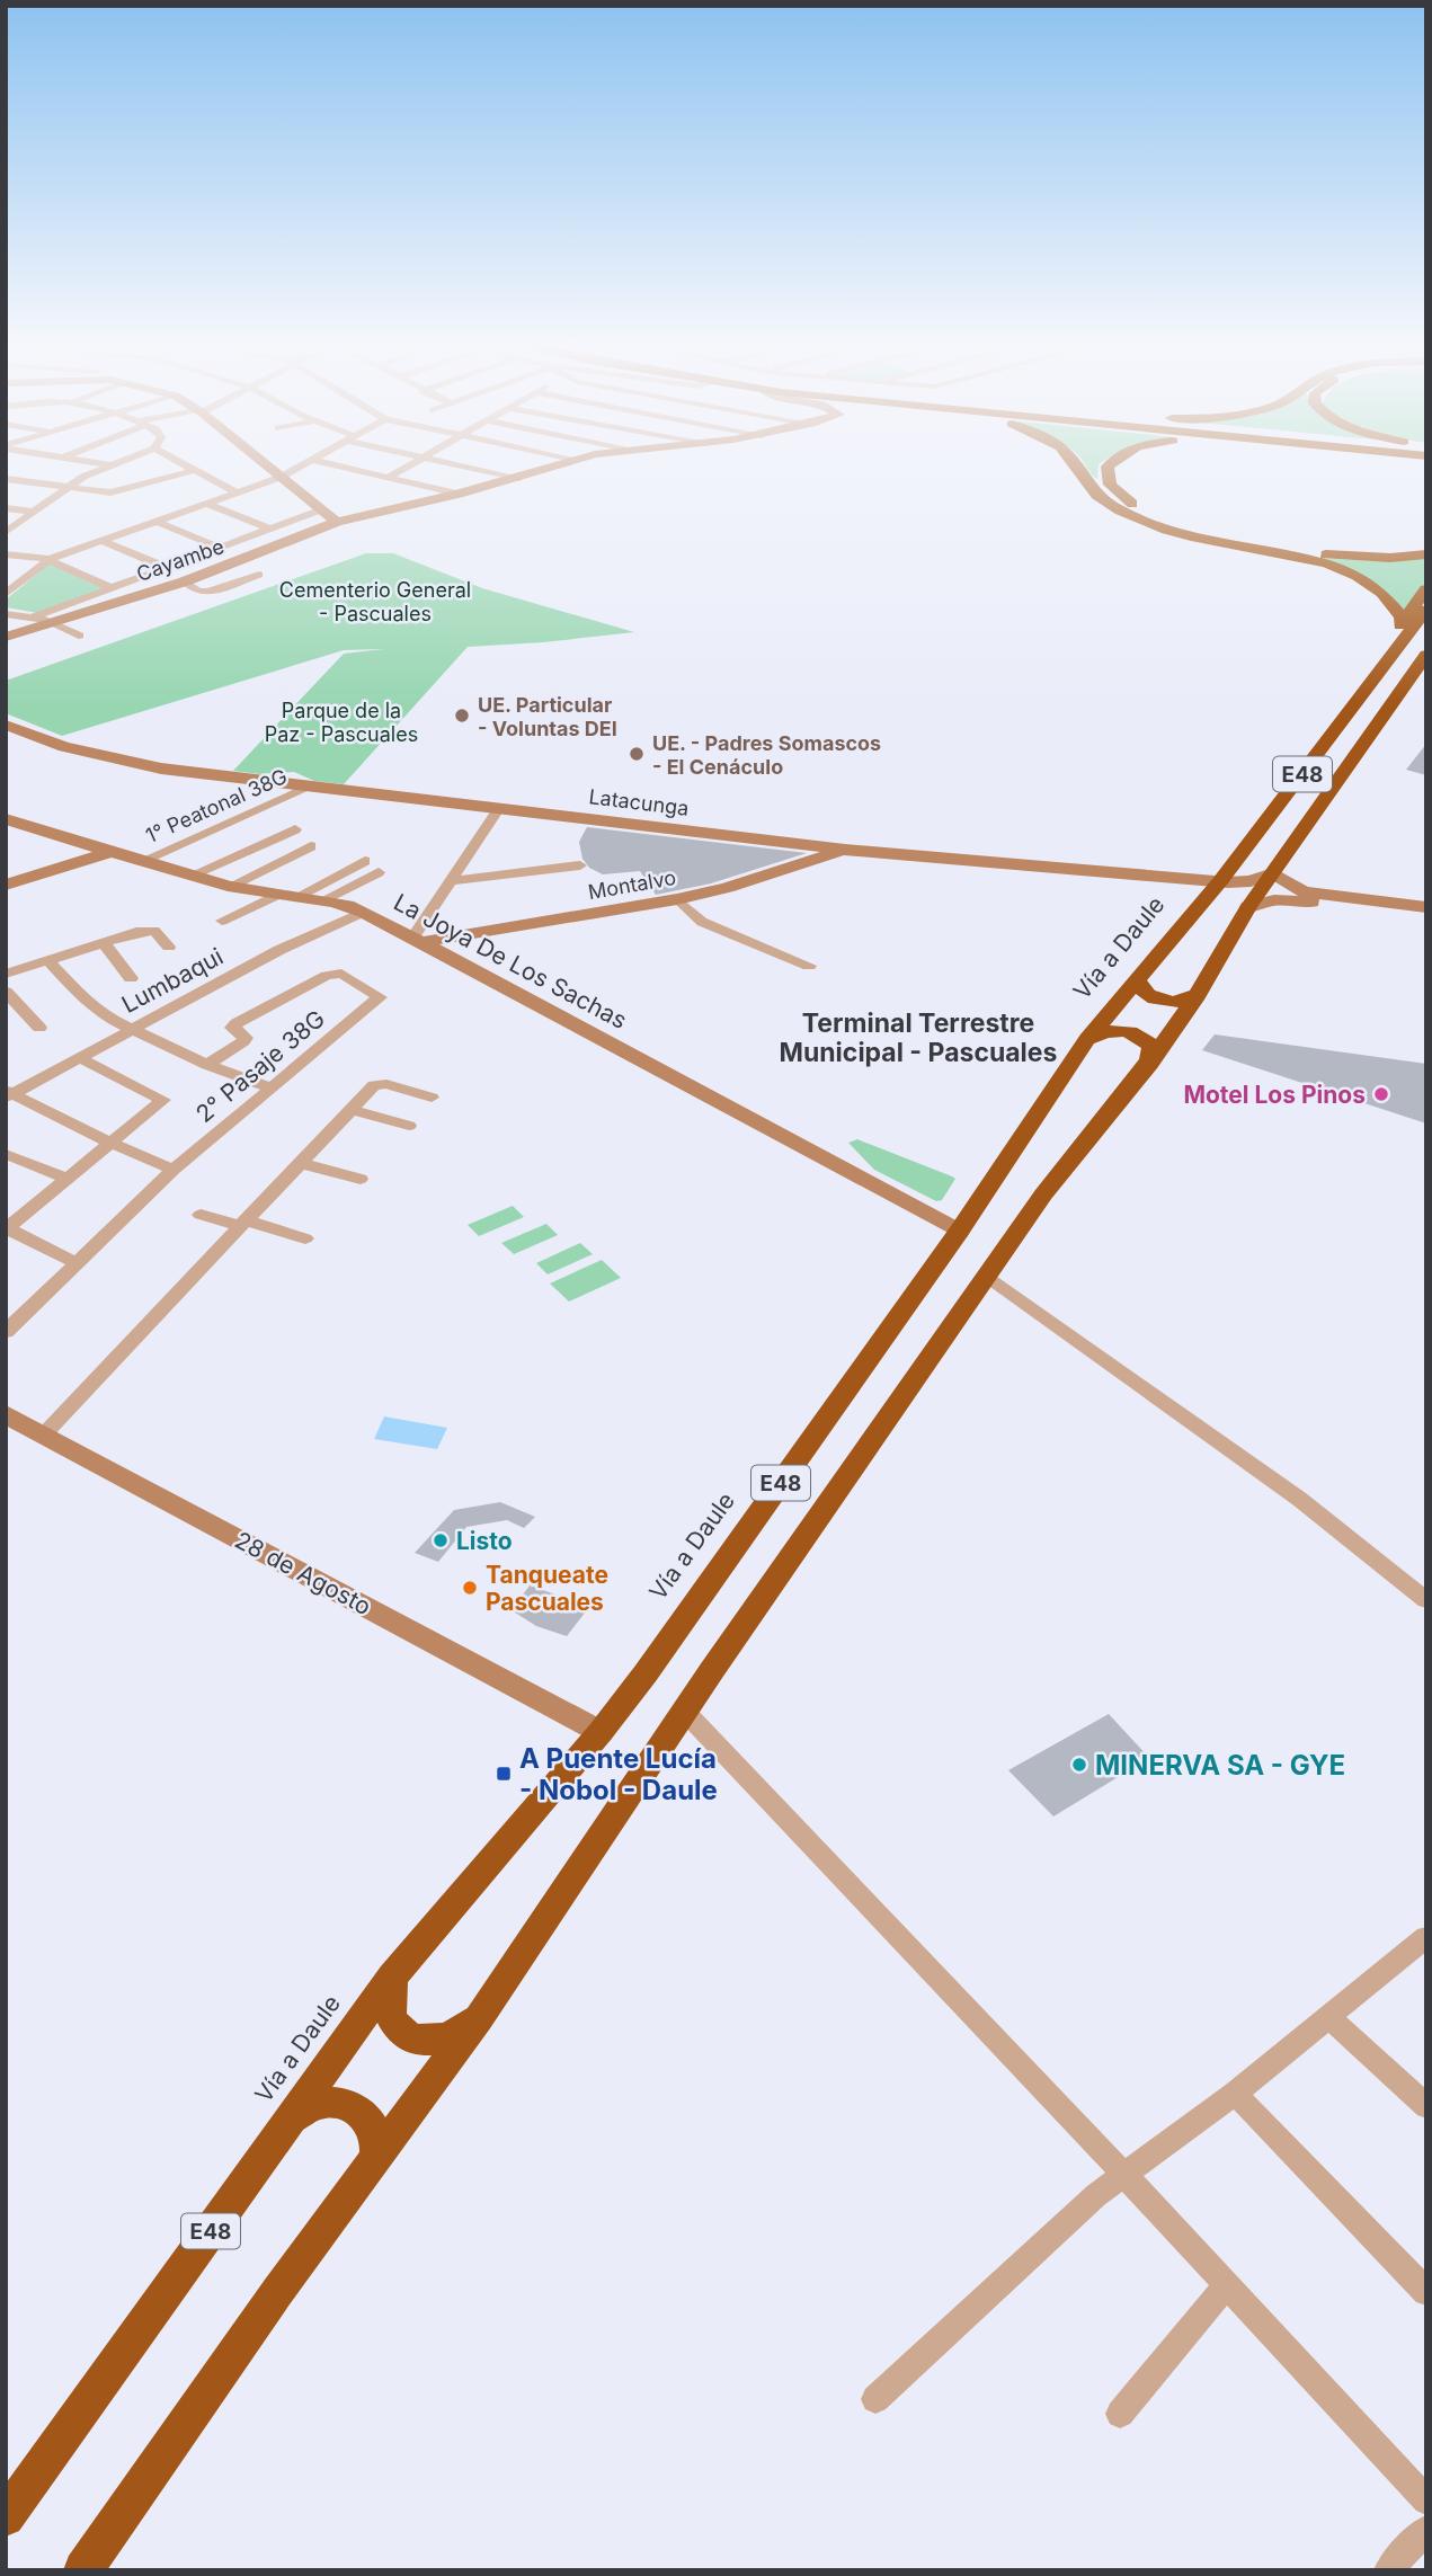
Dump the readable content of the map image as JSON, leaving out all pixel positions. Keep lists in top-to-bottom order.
{
  "streets": {
    "highway": ["E48", "Vía a Daule"],
    "street": [
      "Cayambe",
      "Latacunga",
      "1° Peatonal 38G",
      "Montalvo",
      "La Joya De Los Sachas",
      "Lumbaqui",
      "2° Pasaje 38G",
      "28 de Agosto"
    ]
  },
  "crossings": [
    ["E48", "Latacunga"],
    ["Latacunga", "1° Peatonal 38G"],
    ["Latacunga", "Montalvo"],
    ["Latacunga", "Vía a Daule"],
    ["1° Peatonal 38G", "La Joya De Los Sachas"],
    ["Montalvo", "La Joya De Los Sachas"],
    ["Vía a Daule", "La Joya De Los Sachas"],
    ["Vía a Daule", "28 de Agosto"],
    ["La Joya De Los Sachas", "Lumbaqui"]
  ],
  "districts": ["Terminal Terrestre Municipal - Pascuales"],
  "parks": ["Cementerio General - Pascuales", "Parque de la Paz - Pascuales"],
  "places": {
    "other": [
      "UE. Particular - Voluntas DEI",
      "UE. - Padres Somascos - El Cenáculo",
      "Motel Los Pinos",
      "Listo",
      "Tanqueate Pascuales",
      "MINERVA SA - GYE"
    ],
    "transit": ["A Puente Lucía - Nobol - Daule"]
  }
}
